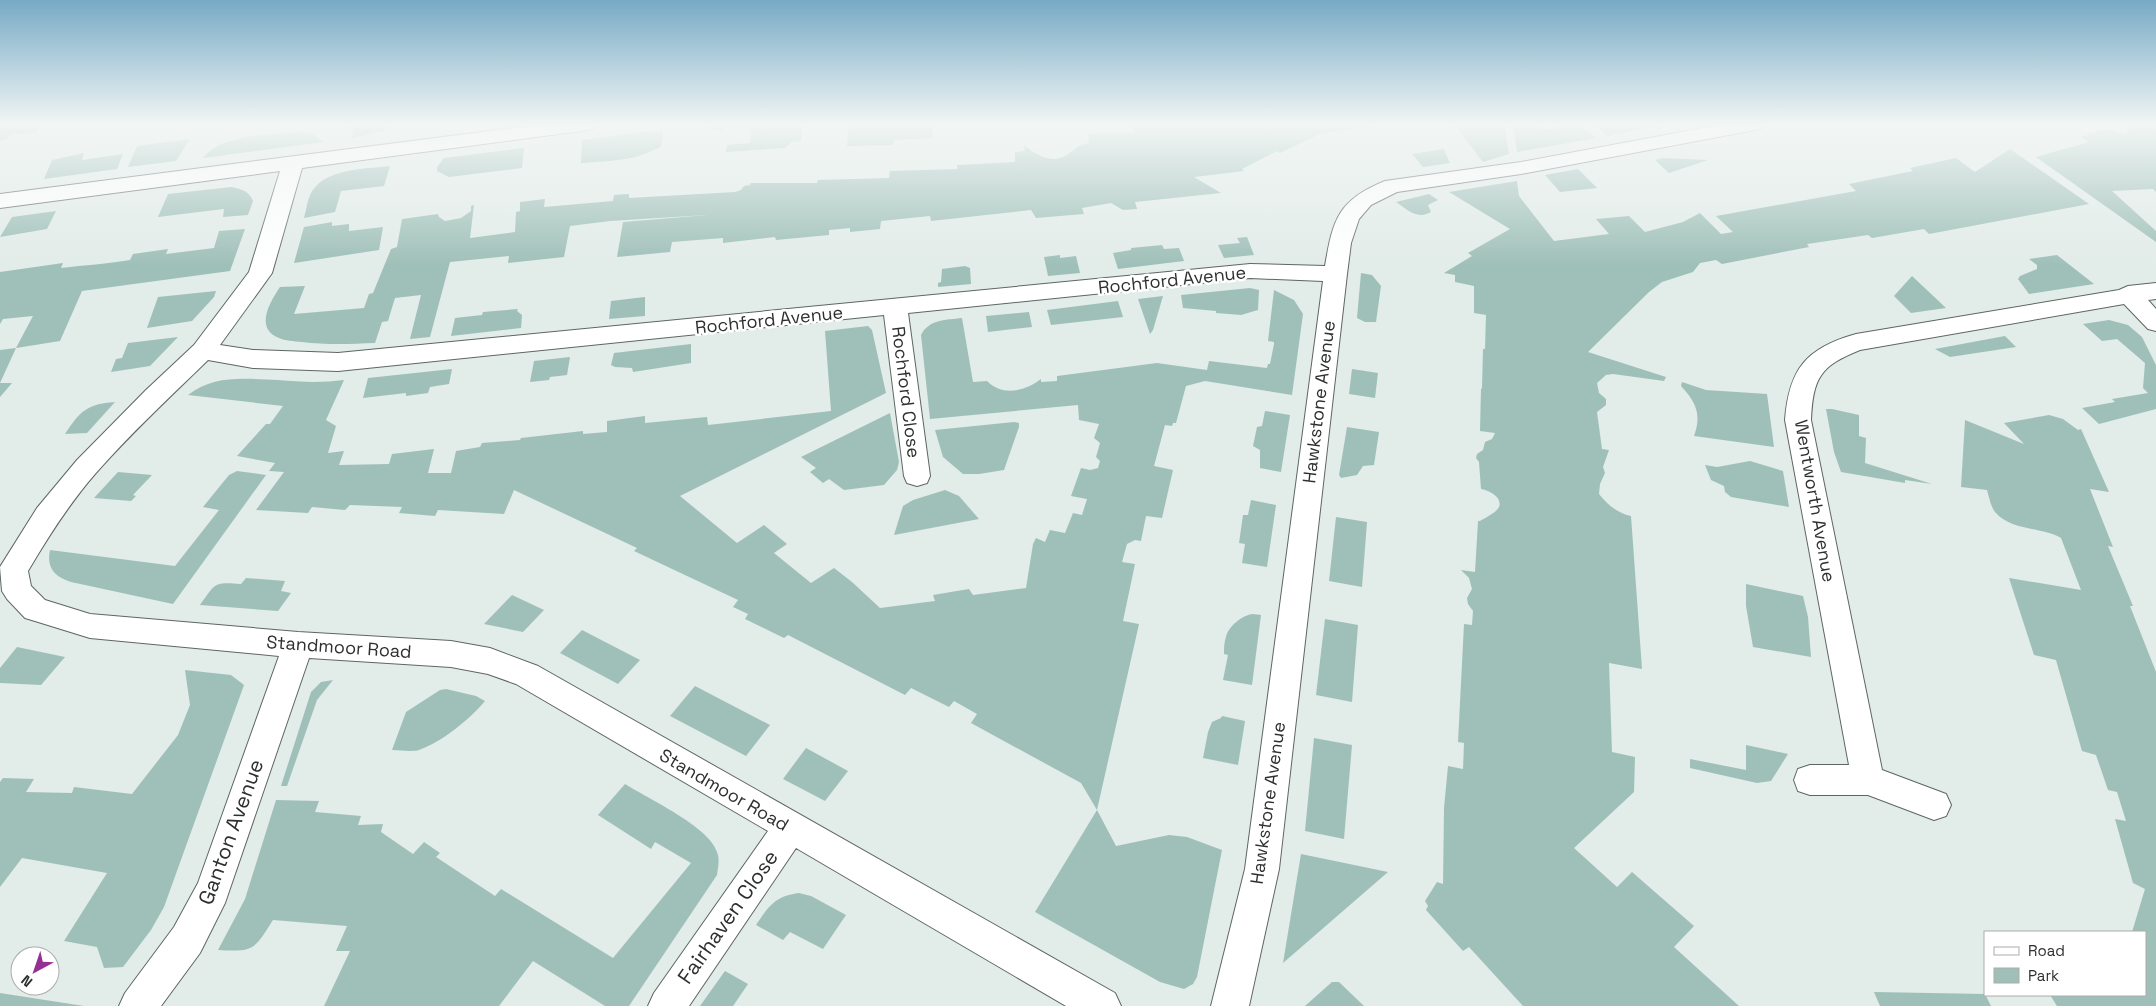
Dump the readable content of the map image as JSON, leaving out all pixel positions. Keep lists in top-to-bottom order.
{
  "streets": {
    "street": [
      "Rochford Avenue",
      "Rochford Close",
      "Hawkstone Avenue",
      "Wentworth Avenue",
      "Standmoor Road",
      "Ganton Avenue",
      "Fairhaven Close"
    ]
  },
  "crossings": [
    ["Rochford Avenue", "Rochford Close"],
    ["Rochford Avenue", "Hawkstone Avenue"],
    ["Rochford Avenue", "Standmoor Road"],
    ["Standmoor Road", "Ganton Avenue"],
    ["Standmoor Road", "Fairhaven Close"]
  ],
  "legend": ["Road", "Park"],
  "north": "bottom left"
}
